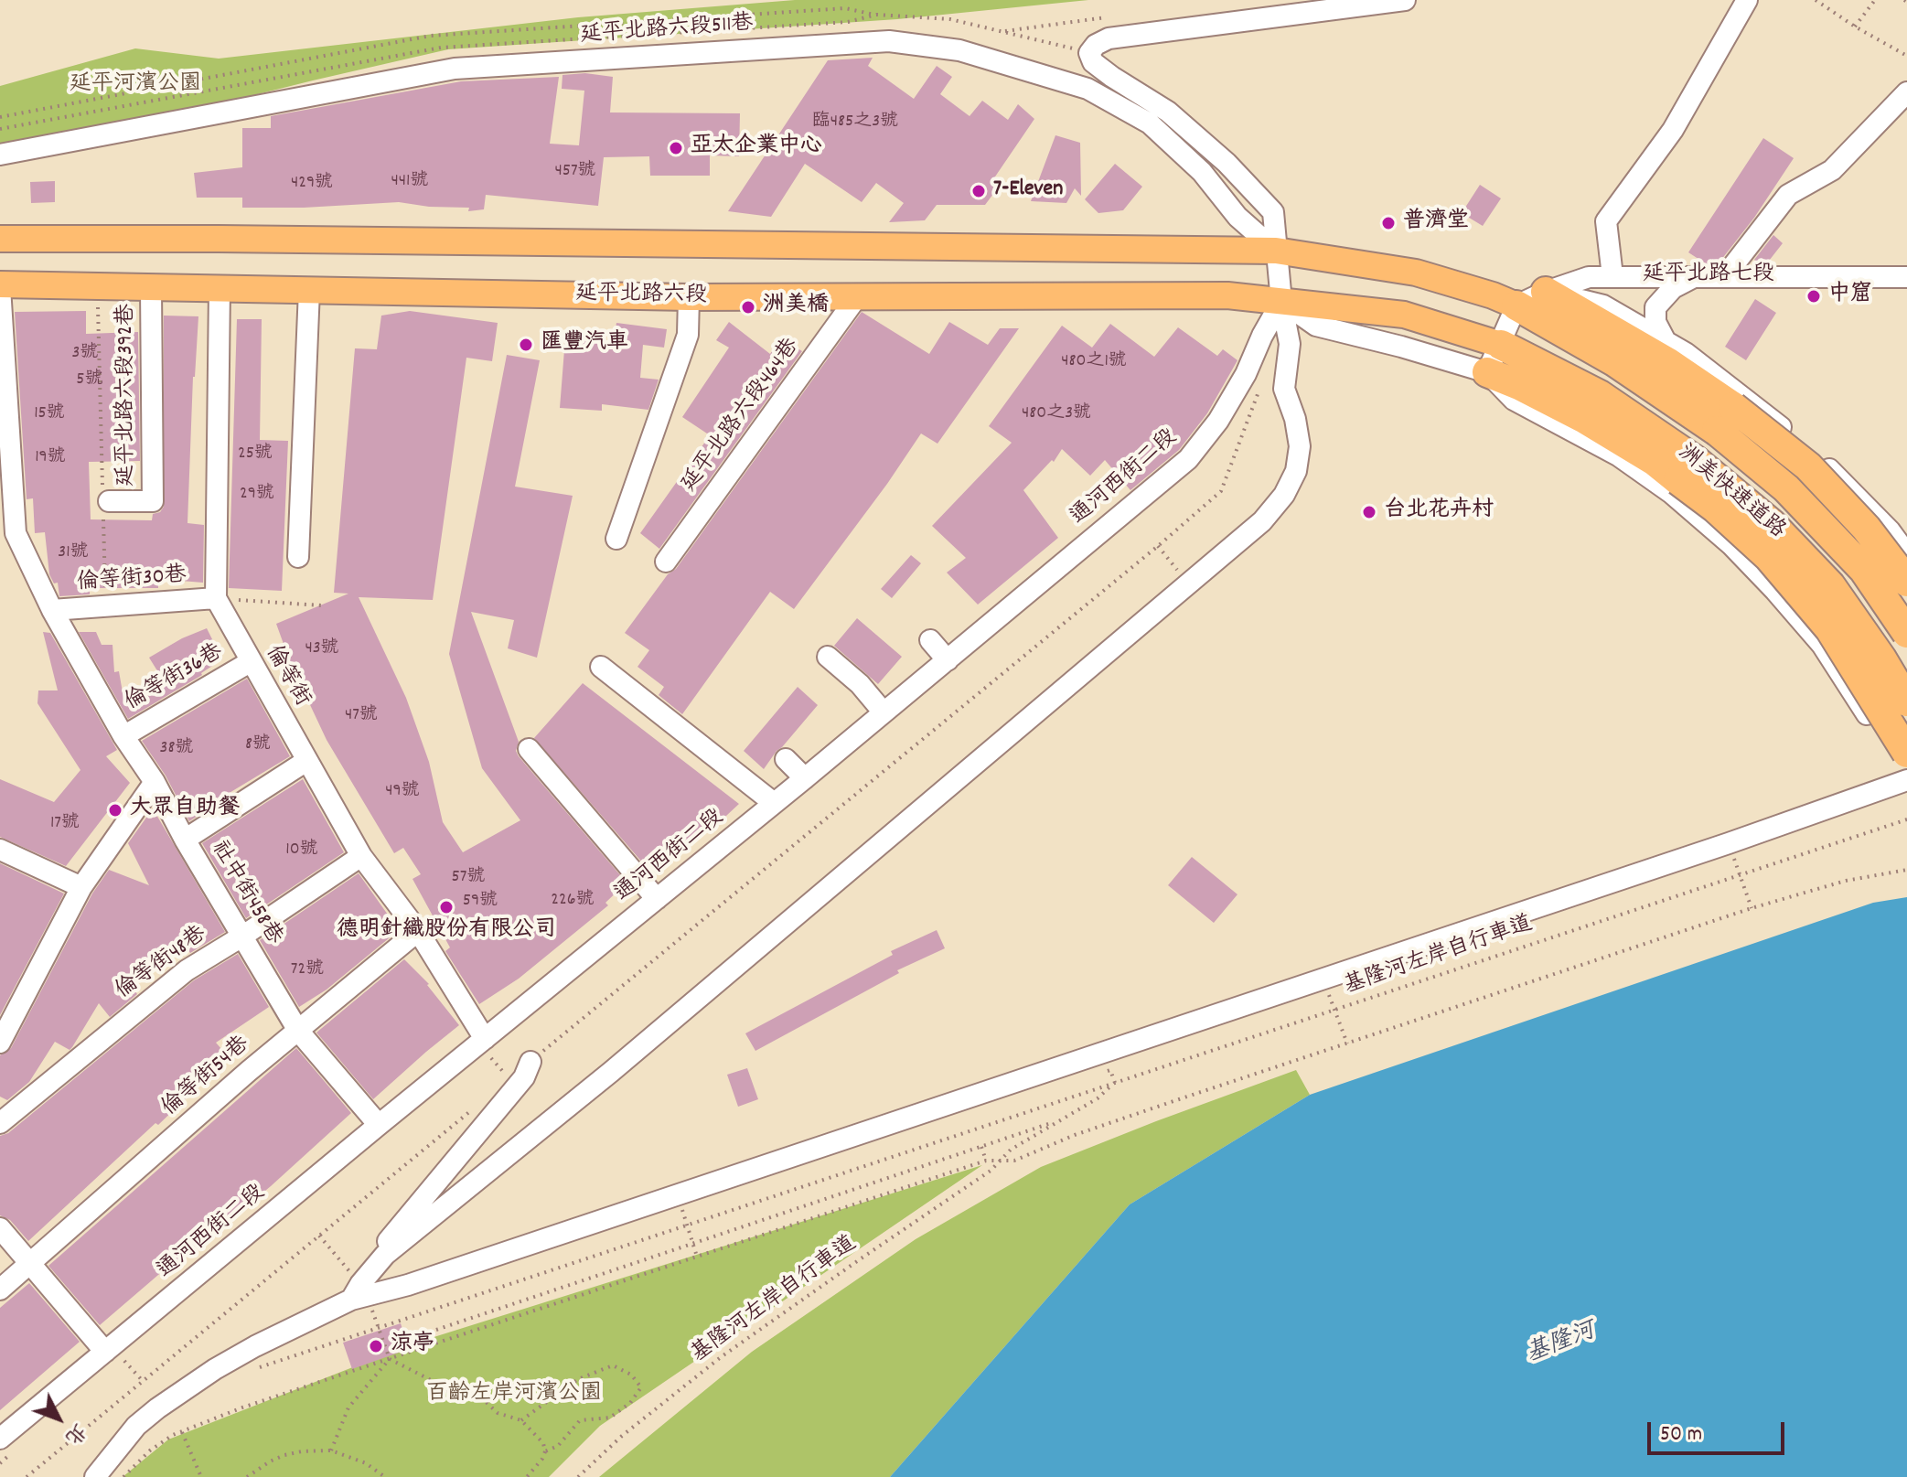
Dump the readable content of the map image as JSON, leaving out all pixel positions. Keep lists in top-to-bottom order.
{
  "streets": {
    "highway": ["洲美快速道路"],
    "main road": ["延平北路六段"],
    "street": [
      "延平北路六段511巷",
      "延平北路七段",
      "延平北路六段392巷",
      "延平北路六段464巷",
      "通河西街二段",
      "倫等街30巷",
      "倫等街",
      "倫等街36巷",
      "社中街458巷",
      "倫等街48巷",
      "倫等街54巷"
    ],
    "path": ["基隆河左岸自行車道"]
  },
  "crossings": [
    ["延平北路七段", "洲美快速道路"],
    ["延平北路六段", "延平北路六段392巷"],
    ["延平北路六段", "延平北路六段464巷"],
    ["延平北路六段", "通河西街二段"],
    ["延平北路六段", "倫等街"],
    ["通河西街二段", "倫等街"],
    ["通河西街二段", "社中街458巷"],
    ["倫等街30巷", "倫等街"],
    ["倫等街30巷", "社中街458巷"],
    ["倫等街", "倫等街36巷"],
    ["倫等街", "倫等街48巷"],
    ["倫等街", "倫等街54巷"],
    ["倫等街36巷", "社中街458巷"],
    ["社中街458巷", "倫等街48巷"],
    ["社中街458巷", "倫等街54巷"]
  ],
  "water": ["基隆河"],
  "parks": ["延平河濱公園", "百齡左岸河濱公園"],
  "places": [
    "亞太企業中心",
    "7-Eleven",
    "普濟堂",
    "中窟",
    "洲美橋",
    "匯豐汽車",
    "台北花卉村",
    "大眾自助餐",
    "德明針織股份有限公司",
    "涼亭"
  ],
  "house_numbers": [
    "臨485之3號",
    "457號",
    "441號",
    "429號",
    "3號",
    "480之1號",
    "5號",
    "15號",
    "480之3號",
    "25號",
    "19號",
    "29號",
    "31號",
    "43號",
    "47號",
    "8號",
    "38號",
    "49號",
    "17號",
    "10號",
    "57號",
    "226號",
    "59號",
    "72號"
  ],
  "scale_bar": "50 m",
  "north": "bottom right"
}
